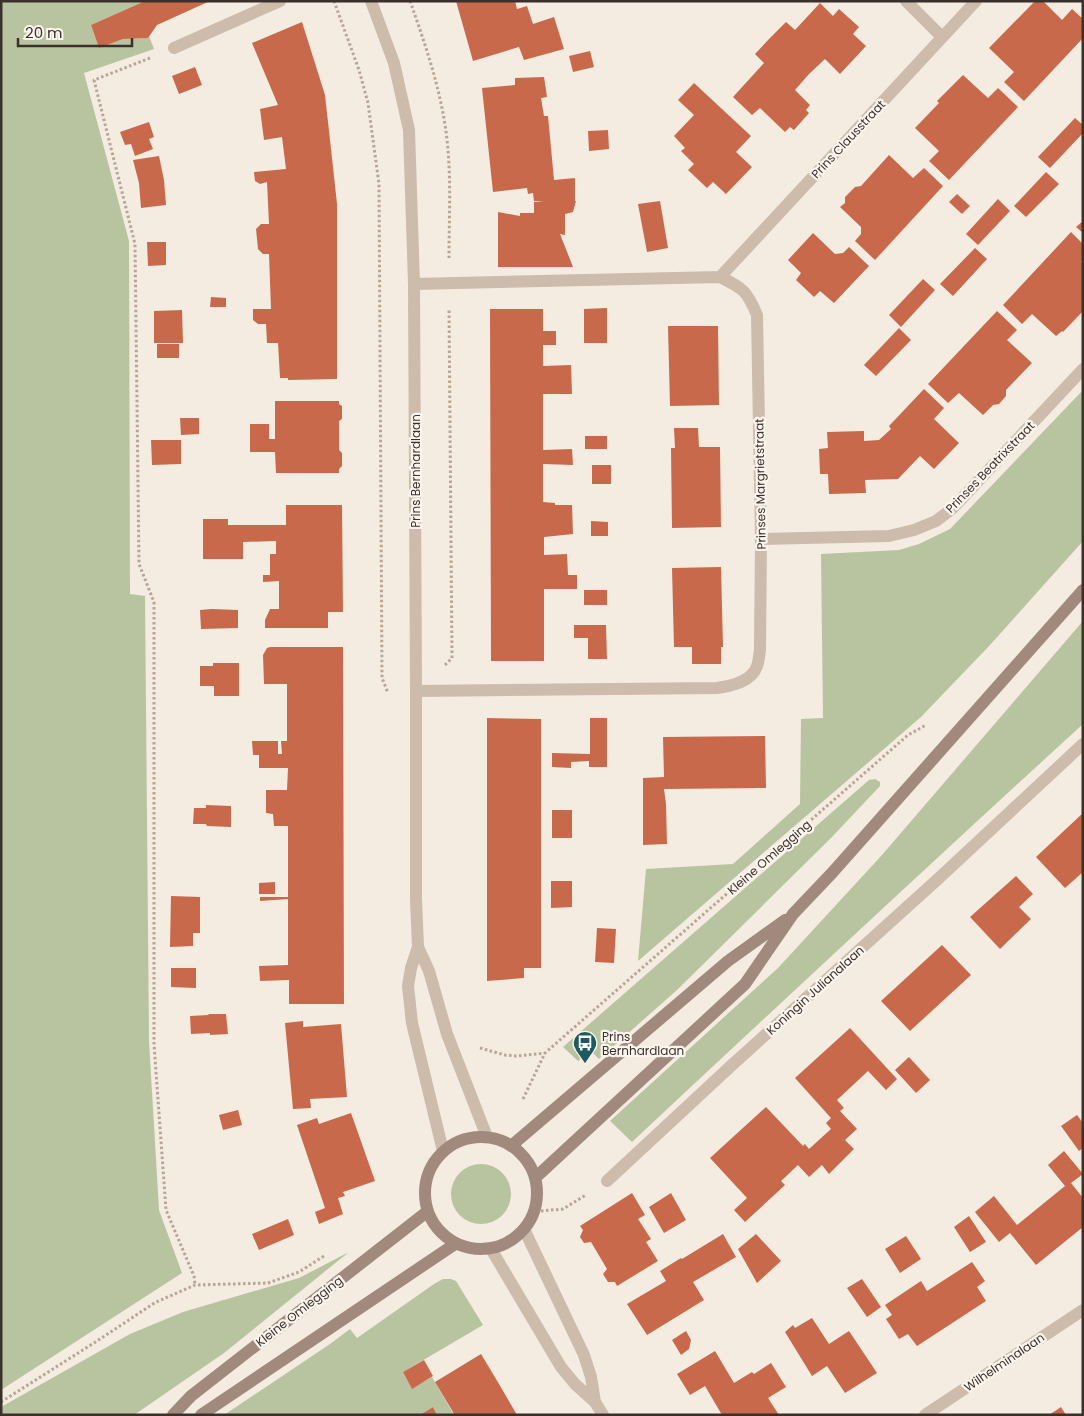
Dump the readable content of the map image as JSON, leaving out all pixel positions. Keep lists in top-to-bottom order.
{
  "streets": {
    "street": [
      "Prins Clausstraat",
      "Prinses Beatrixstraat",
      "Prins Bernhardlaan",
      "Prinses Margrietstraat",
      "Kleine Omlegging",
      "Koningin Julianalaan",
      "Wilhelminalaan"
    ]
  },
  "crossings": [
    ["Prins Clausstraat", "Prinses Margrietstraat"],
    ["Prinses Beatrixstraat", "Prinses Margrietstraat"],
    ["Prins Bernhardlaan", "Prinses Margrietstraat"],
    ["Prins Bernhardlaan", "Kleine Omlegging"]
  ],
  "places": {
    "bus stop": ["Prins Bernhardlaan"]
  },
  "scale_bar": "20 m"
}
